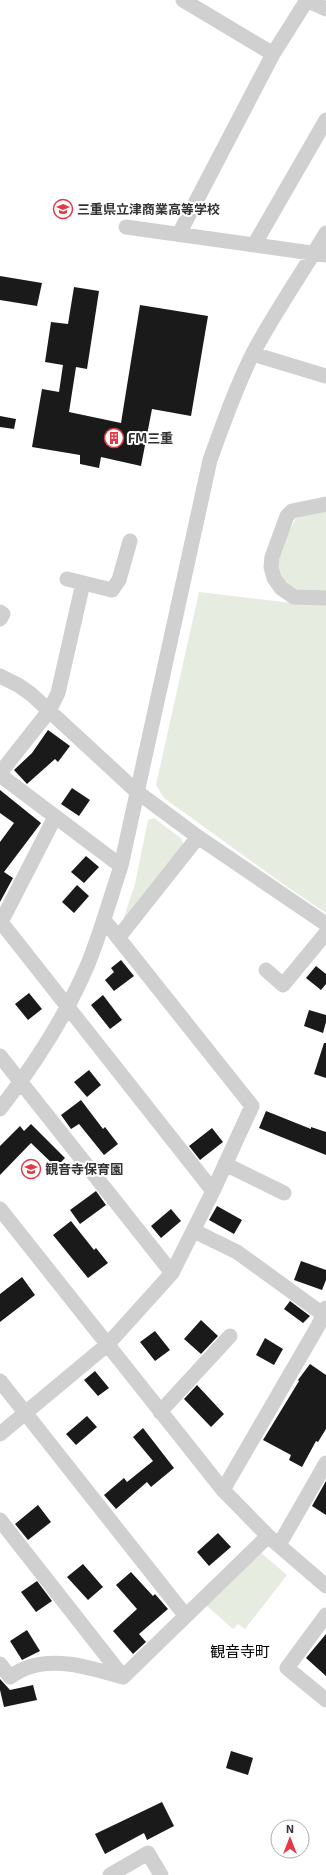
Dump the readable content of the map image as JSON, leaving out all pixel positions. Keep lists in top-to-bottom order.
{
  "districts": ["観音寺町"],
  "places": {
    "school or university": ["三重県立津商業高等学校", "観音寺保育園"],
    "building": ["FM三重"]
  },
  "north": "top"
}
